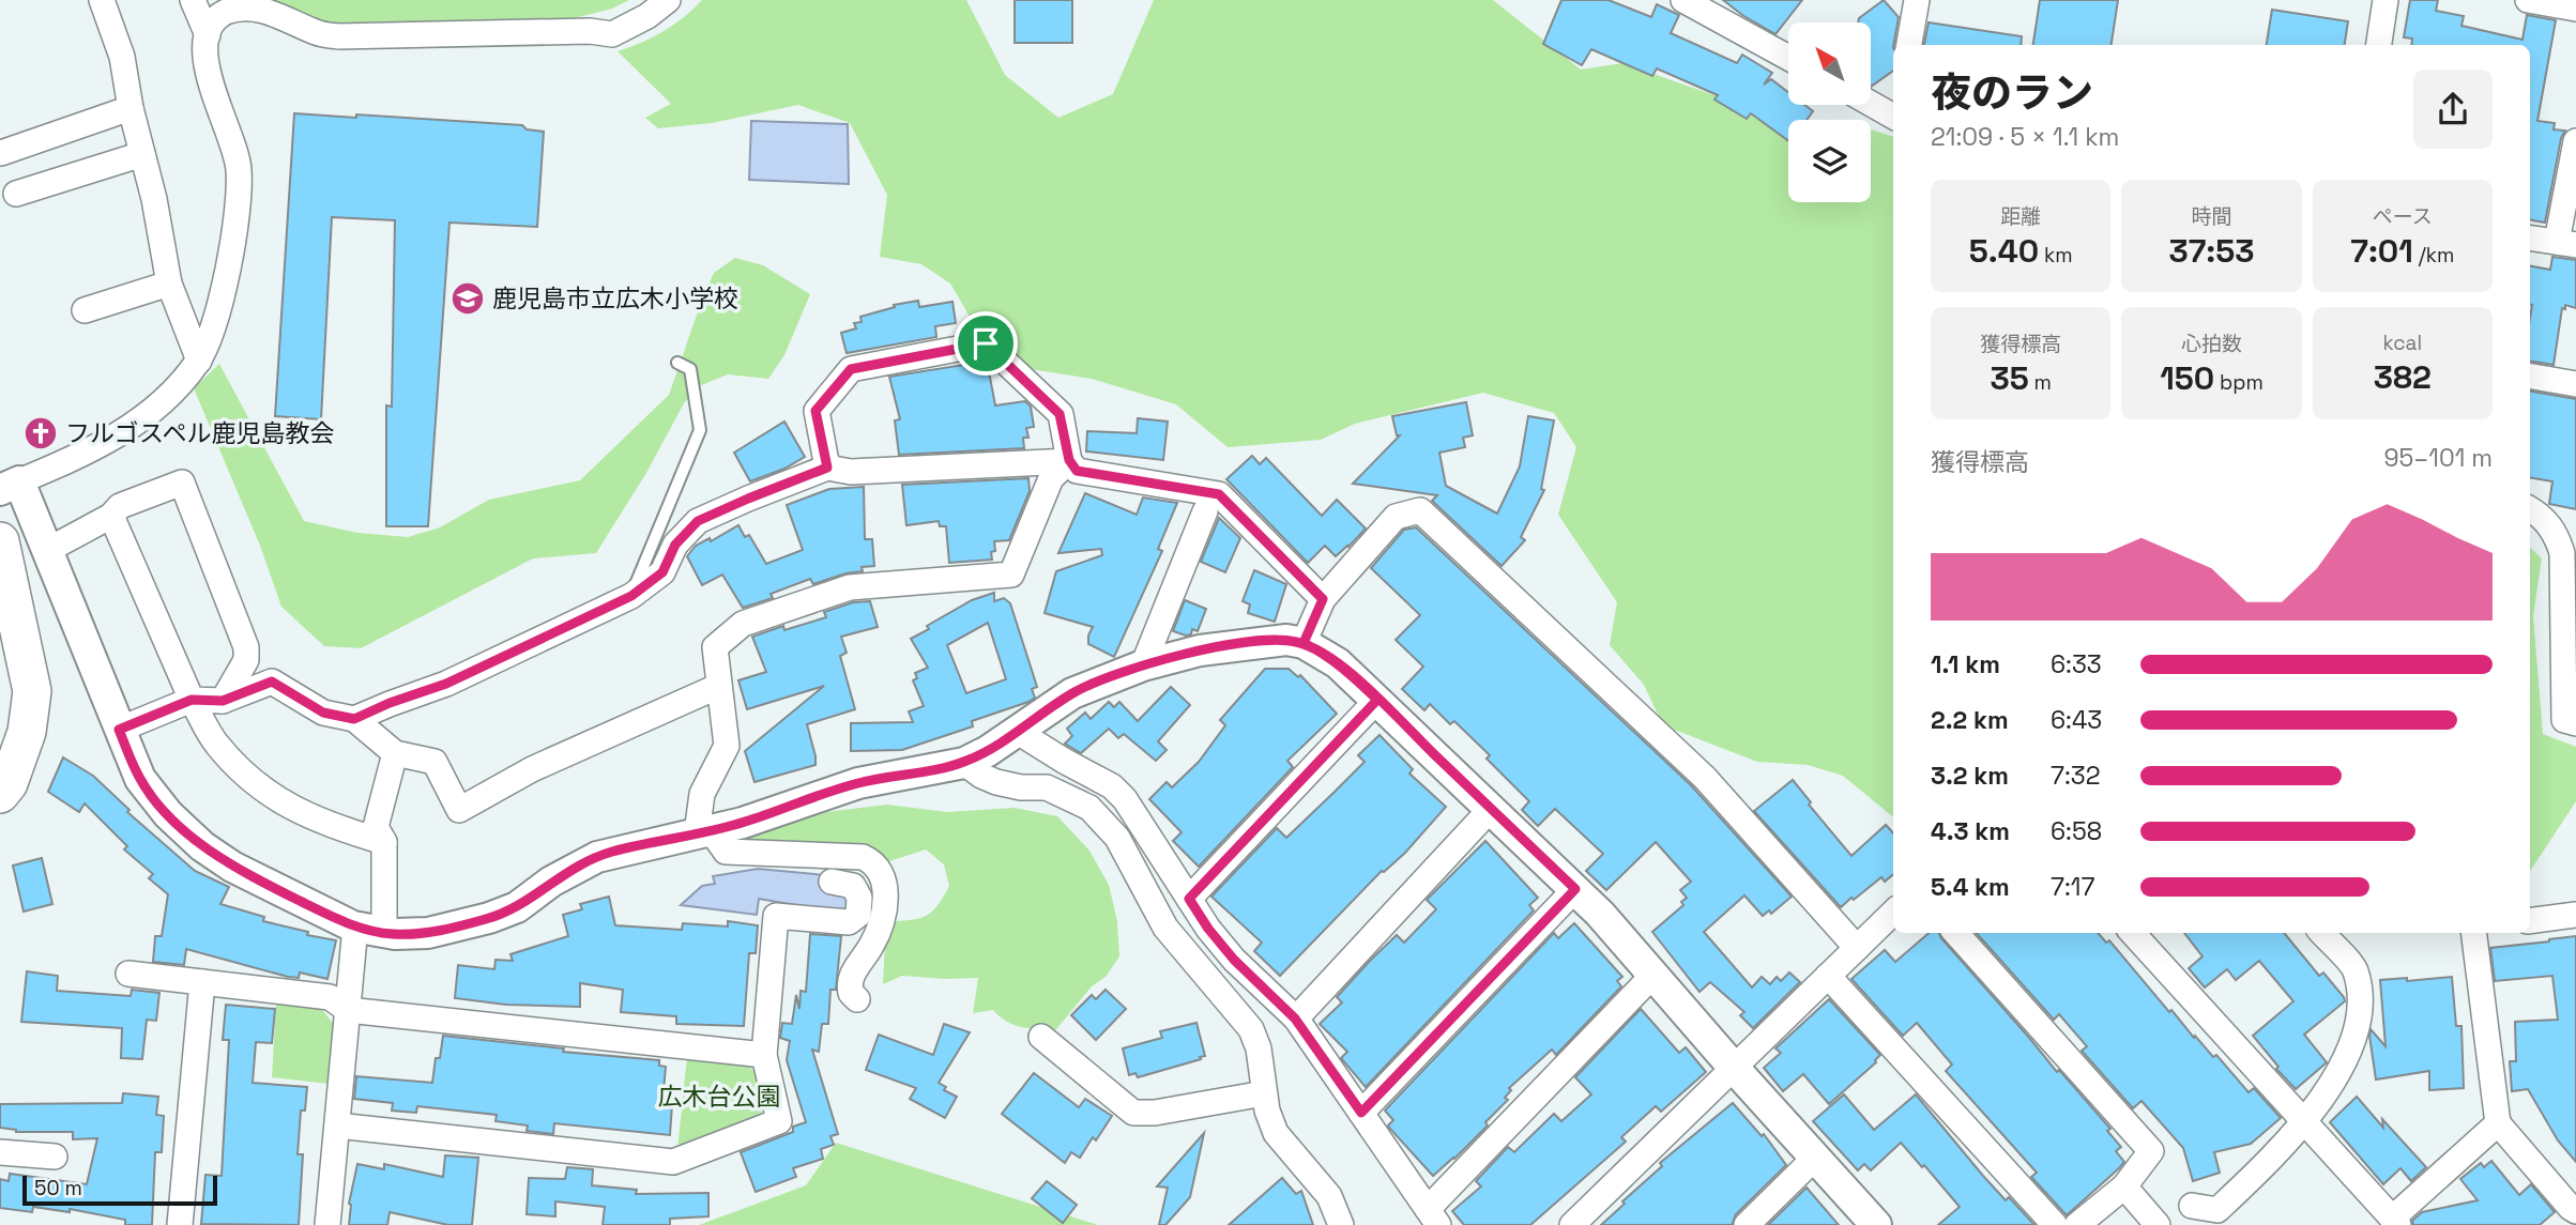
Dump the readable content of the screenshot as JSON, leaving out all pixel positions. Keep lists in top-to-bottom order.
{
  "parks": ["広木台公園"],
  "places": {
    "school or university": ["鹿児島市立広木小学校"],
    "church": ["フルゴスペル鹿児島教会"]
  },
  "scale_bar": "50 m",
  "north": "top left",
  "page": {
    "heading": ["夜のラン", "21:09 · 5 × 1.1 km"],
    "stats": [
      ["距離", "5.40 km"],
      ["時間", "37:53"],
      ["ペース", "7:01 /km"],
      ["獲得標高", "35 m"],
      ["心拍数", "150 bpm"],
      ["kcal", "382"]
    ],
    "chart": ["獲得標高", "95–101 m"],
    "list": [
      {
        "name": "1.1 km",
        "note": "6:33"
      },
      {
        "name": "2.2 km",
        "note": "6:43"
      },
      {
        "name": "3.2 km",
        "note": "7:32"
      },
      {
        "name": "4.3 km",
        "note": "6:58"
      },
      {
        "name": "5.4 km",
        "note": "7:17"
      }
    ],
    "scale": "50 m"
  }
}
